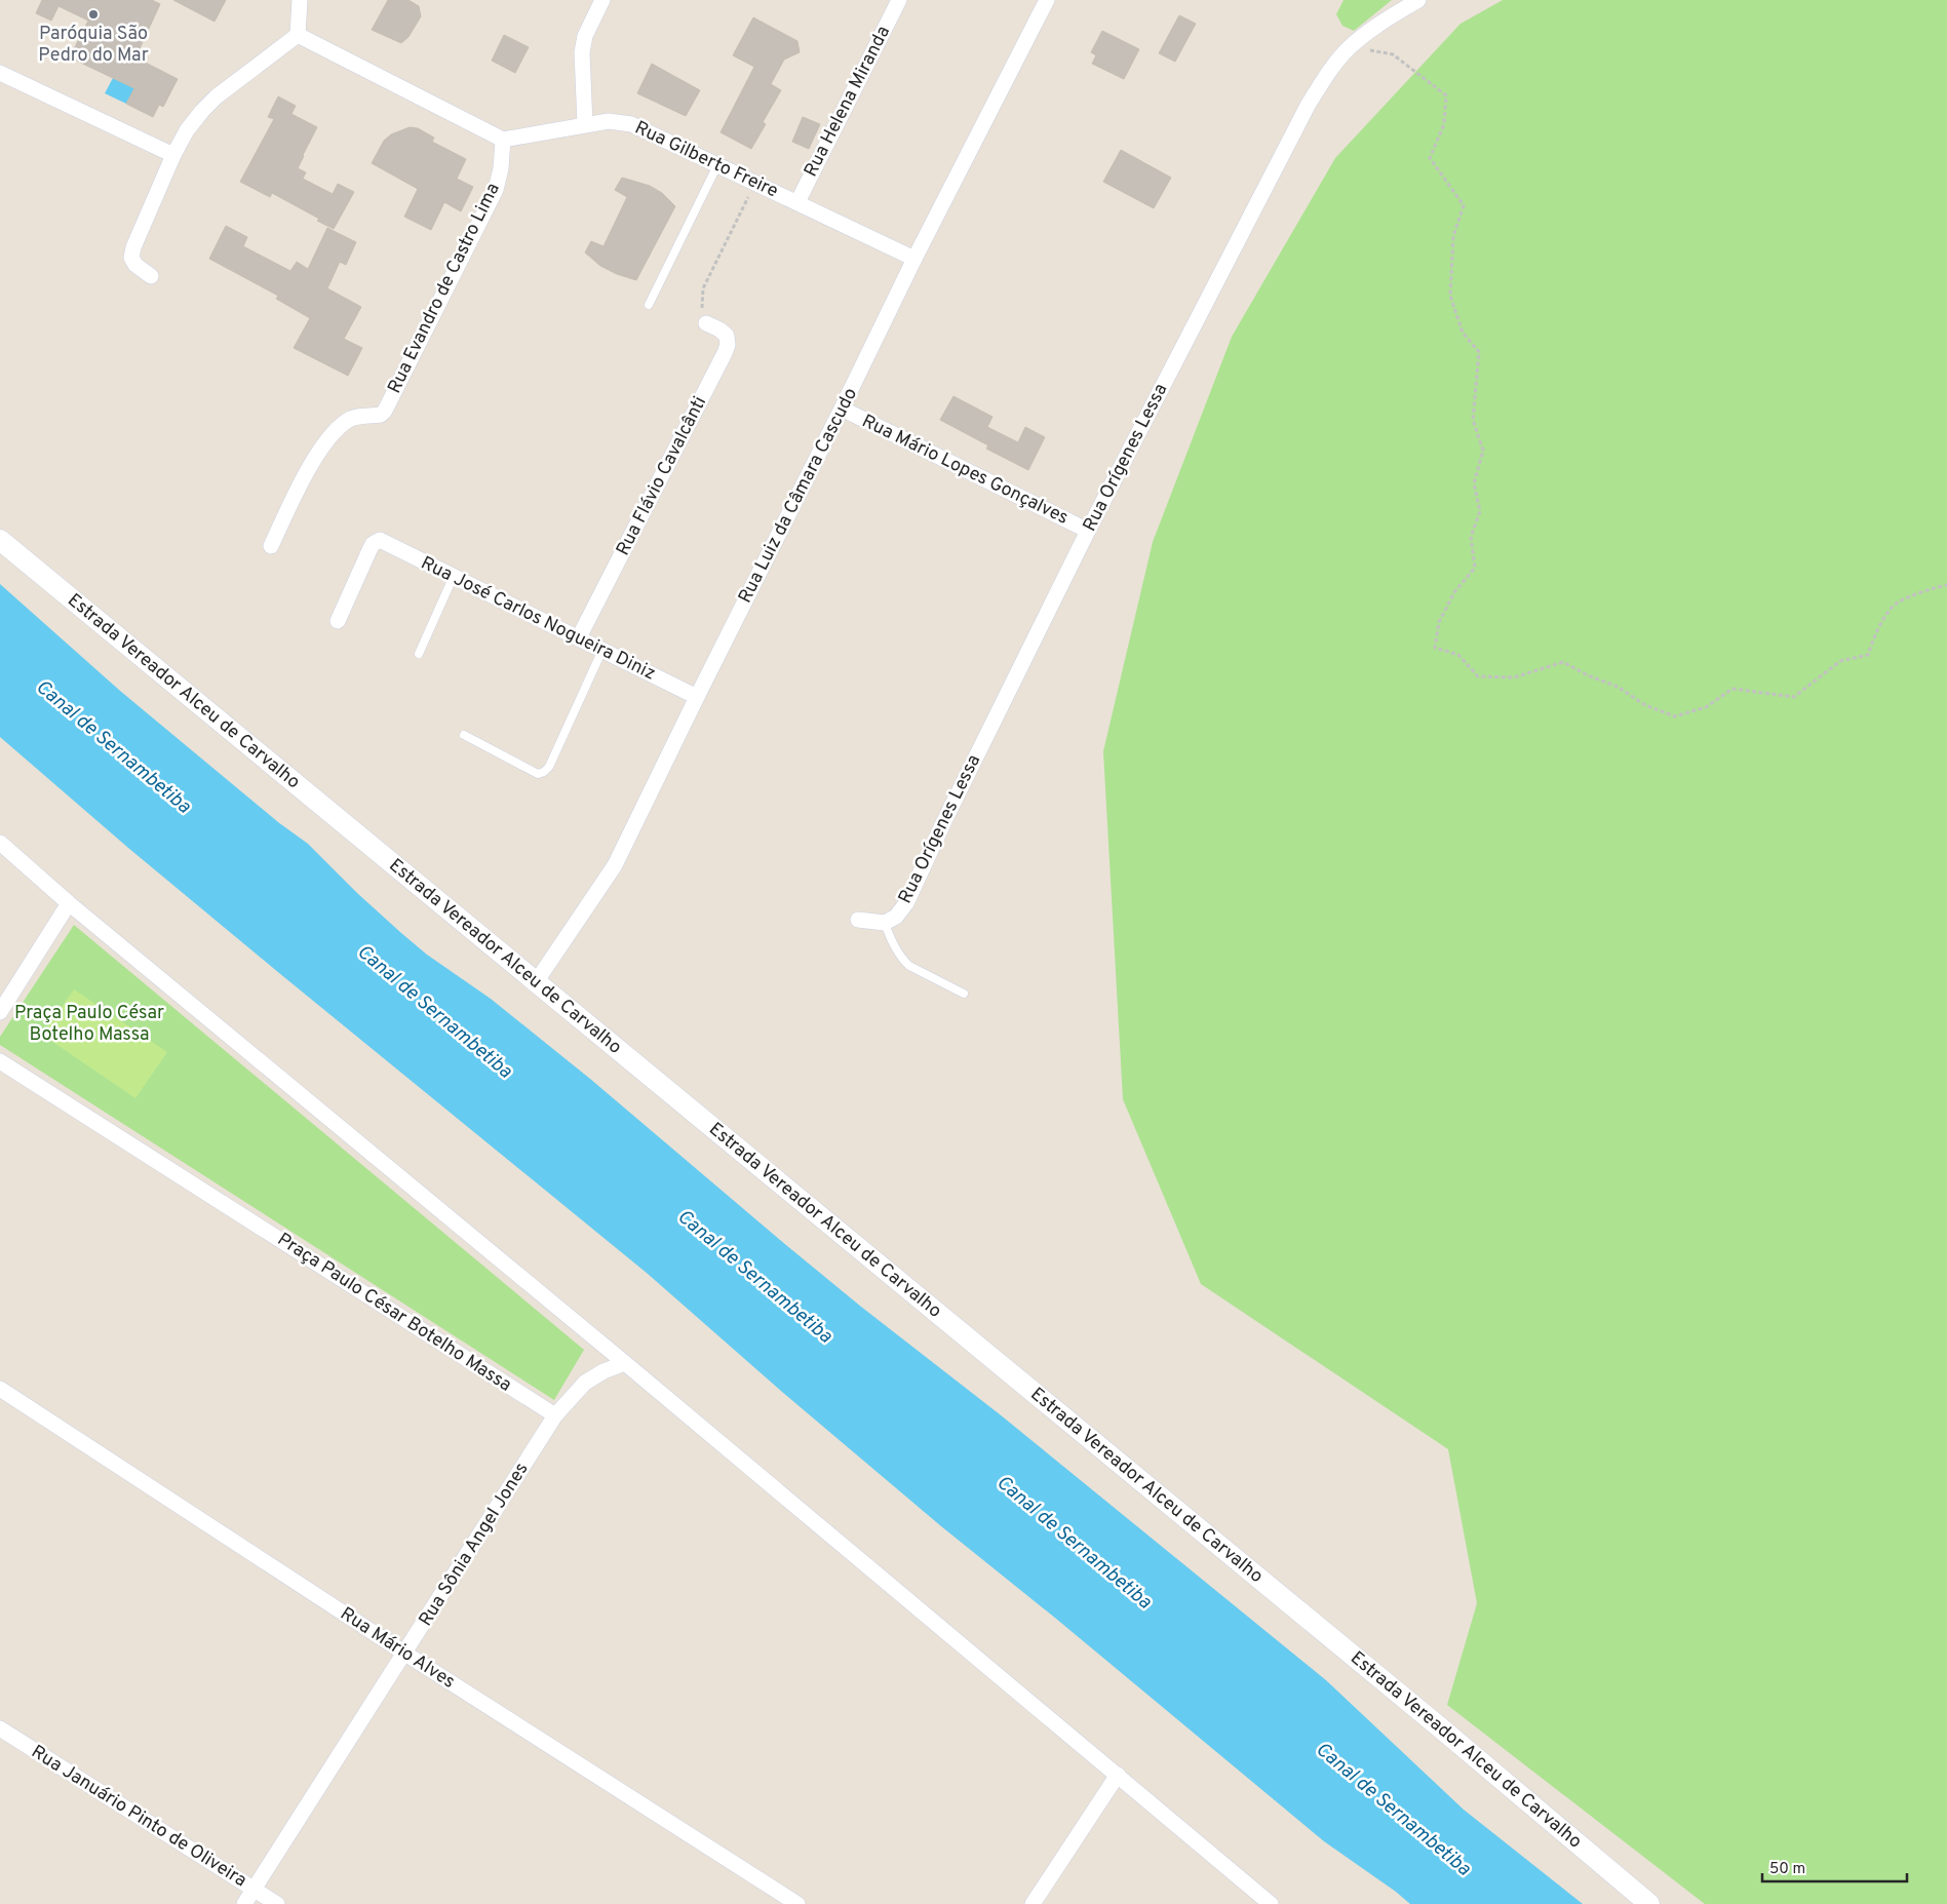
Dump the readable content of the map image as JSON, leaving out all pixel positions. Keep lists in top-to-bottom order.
{
  "streets": {
    "street": [
      "Rua Helena Miranda",
      "Rua Gilberto Freire",
      "Rua Evandro de Castro Lima",
      "Rua Orígenes Lessa",
      "Rua Mário Lopes Gonçalves",
      "Rua Flávio Cavalcânti",
      "Rua Luiz da Câmara Cascudo",
      "Rua José Carlos Nogueira Diniz",
      "Estrada Vereador Alceu de Carvalho",
      "Praça Paulo César Botelho Massa",
      "Rua Sônia Angel Jones",
      "Rua Mário Alves",
      "Rua Januário Pinto de Oliveira"
    ]
  },
  "crossings": [
    ["Rua Helena Miranda", "Rua Gilberto Freire"],
    ["Rua Gilberto Freire", "Rua Evandro de Castro Lima"],
    ["Rua Gilberto Freire", "Rua Luiz da Câmara Cascudo"],
    ["Rua Orígenes Lessa", "Rua Mário Lopes Gonçalves"],
    ["Rua Mário Lopes Gonçalves", "Rua Luiz da Câmara Cascudo"],
    ["Rua Flávio Cavalcânti", "Rua José Carlos Nogueira Diniz"],
    ["Rua Luiz da Câmara Cascudo", "Rua José Carlos Nogueira Diniz"],
    ["Rua Luiz da Câmara Cascudo", "Estrada Vereador Alceu de Carvalho"],
    ["Praça Paulo César Botelho Massa", "Rua Sônia Angel Jones"],
    ["Rua Sônia Angel Jones", "Rua Mário Alves"],
    ["Rua Sônia Angel Jones", "Rua Januário Pinto de Oliveira"]
  ],
  "water": ["Canal de Sernambetiba"],
  "parks": ["Praça Paulo César Botelho Massa"],
  "places": ["Paróquia São Pedro do Mar"],
  "scale_bar": "50 m"
}
